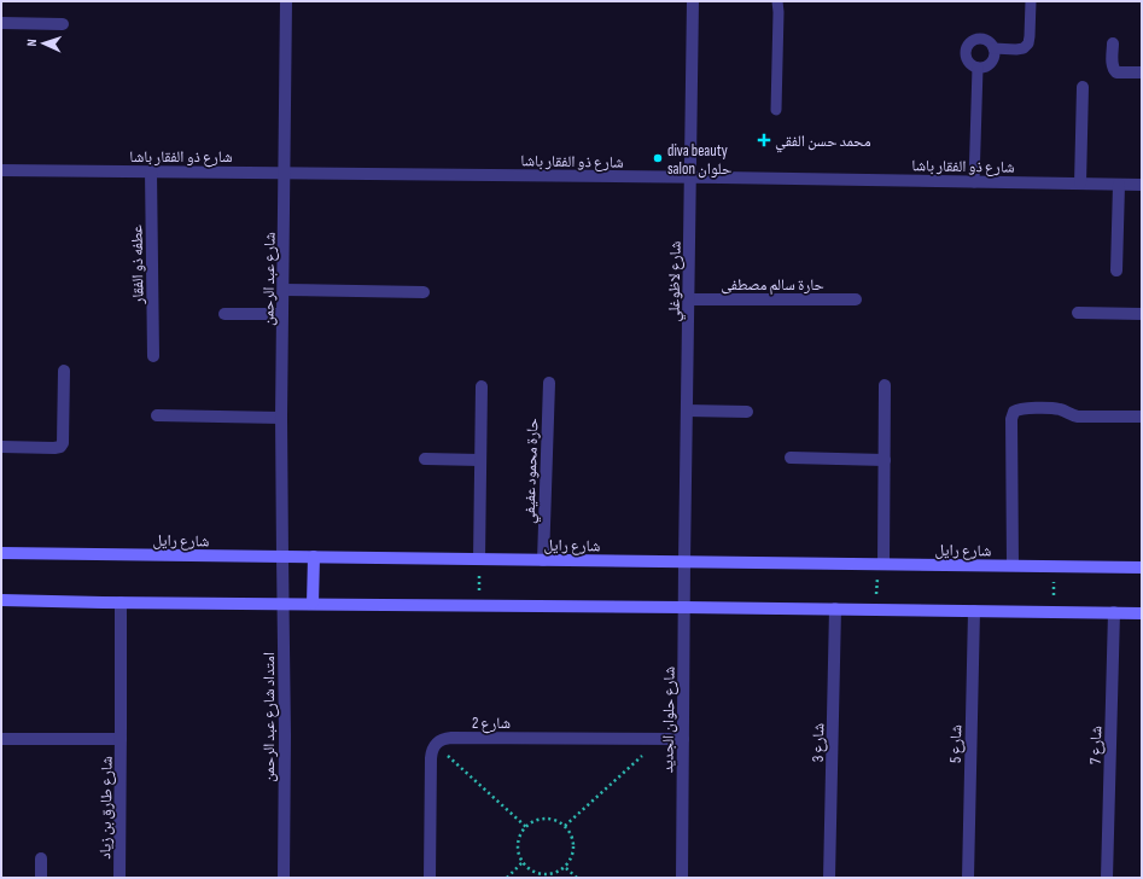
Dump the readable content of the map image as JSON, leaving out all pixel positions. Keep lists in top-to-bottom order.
{
  "streets": {
    "street": [
      "شارع ذو الفقار باشا",
      "عطفه ذو الفقار",
      "شارع عبد الرحمن",
      "شارع لاظوغلي",
      "حارة سالم مصطفى",
      "حارة محمود عفيفي",
      "شارع رايل",
      "امتداد شارع عبد الرحمن",
      "شارع حلوان الجديد",
      "شارع 2",
      "شارع 3",
      "شارع 5",
      "شارع 7",
      "شارع طارق بن زياد"
    ]
  },
  "crossings": [
    ["شارع ذو الفقار باشا", "عطفه ذو الفقار"],
    ["شارع ذو الفقار باشا", "شارع عبد الرحمن"],
    ["شارع ذو الفقار باشا", "شارع لاظوغلي"],
    ["شارع عبد الرحمن", "شارع رايل"],
    ["شارع عبد الرحمن", "امتداد شارع عبد الرحمن"],
    ["شارع لاظوغلي", "حارة سالم مصطفى"],
    ["شارع لاظوغلي", "شارع رايل"],
    ["شارع لاظوغلي", "شارع حلوان الجديد"],
    ["حارة محمود عفيفي", "شارع رايل"],
    ["شارع رايل", "امتداد شارع عبد الرحمن"],
    ["شارع رايل", "شارع حلوان الجديد"],
    ["شارع حلوان الجديد", "شارع 2"]
  ],
  "places": {
    "health": ["محمد حسن الفقي"],
    "other": ["diva beauty salon حلوان"]
  },
  "north": "left"
}
